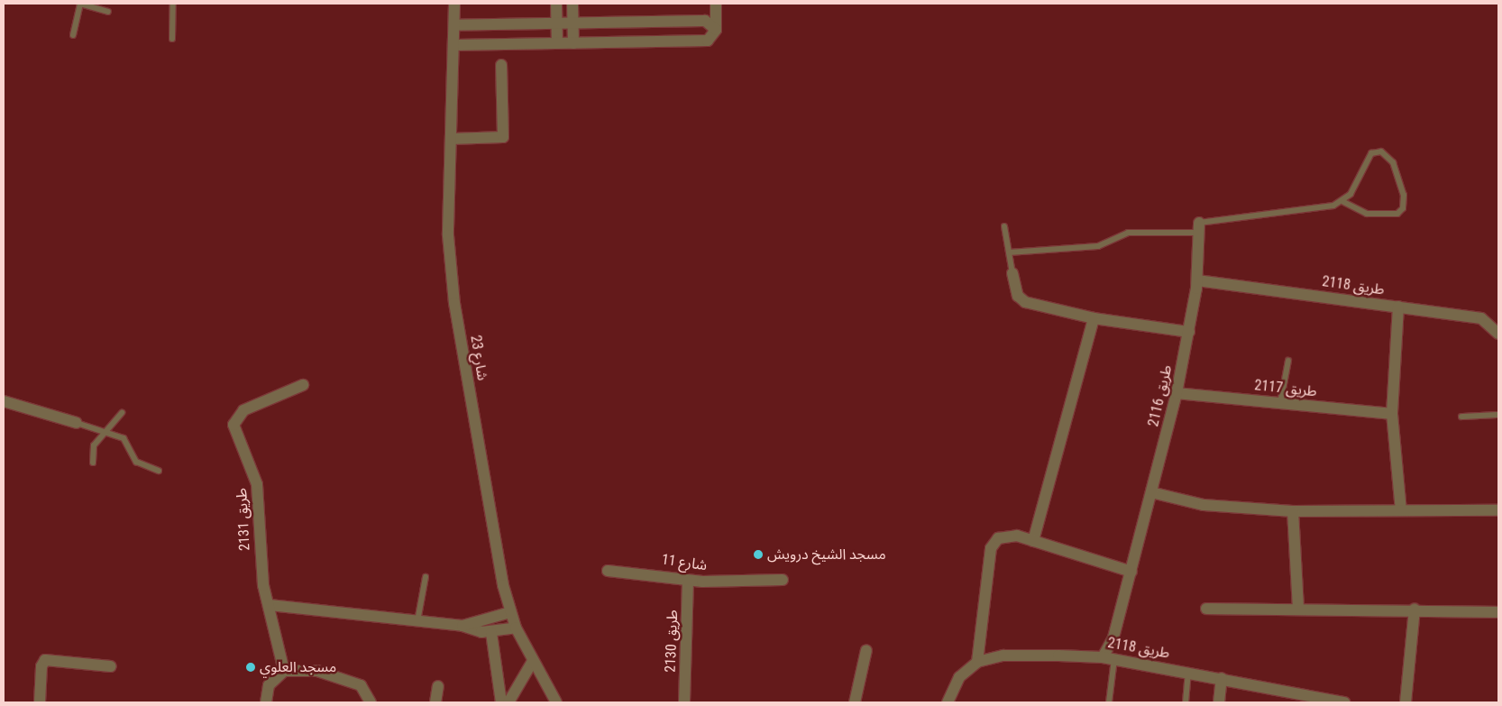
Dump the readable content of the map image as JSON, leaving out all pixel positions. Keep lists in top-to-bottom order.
{
  "streets": {
    "street": [
      "طريق 2118",
      "شارع 23",
      "طريق 2117",
      "طريق 2116",
      "طريق 2131",
      "شارع 11",
      "طريق 2130"
    ]
  },
  "crossings": [
    ["طريق 2118", "طريق 2116"],
    ["طريق 2117", "طريق 2116"],
    ["شارع 11", "طريق 2130"]
  ],
  "places": ["مسجد الشيخ درويش", "مسجد العلوي"]
}
